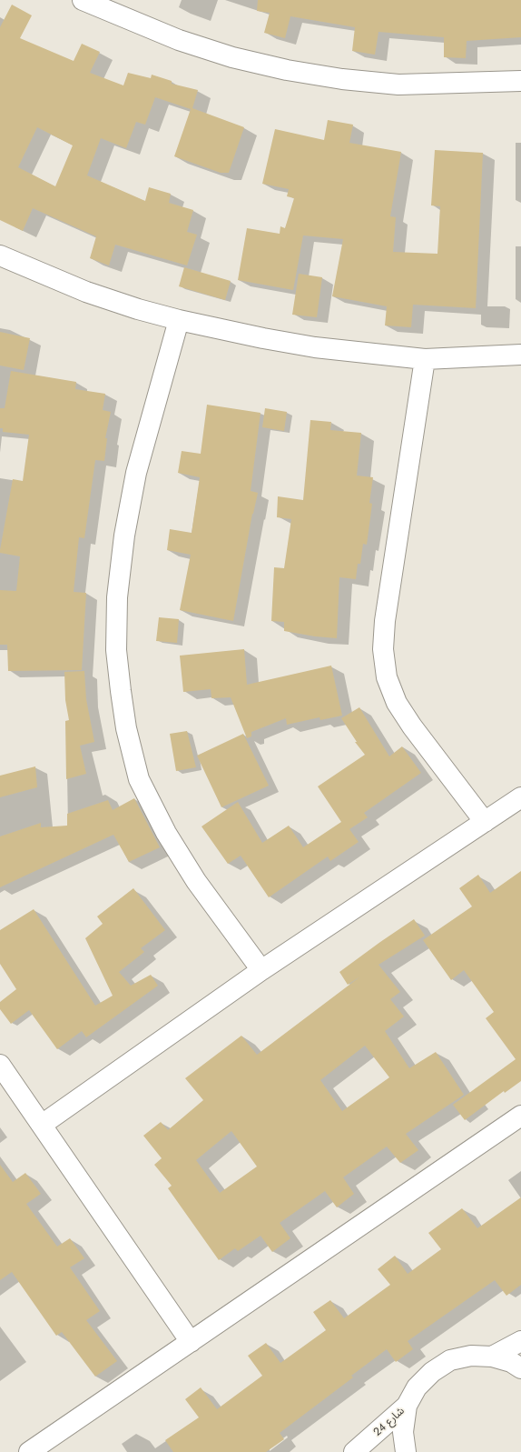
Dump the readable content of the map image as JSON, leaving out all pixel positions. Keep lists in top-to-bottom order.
{
  "streets": {
    "street": ["شارع 24"]
  }
}
